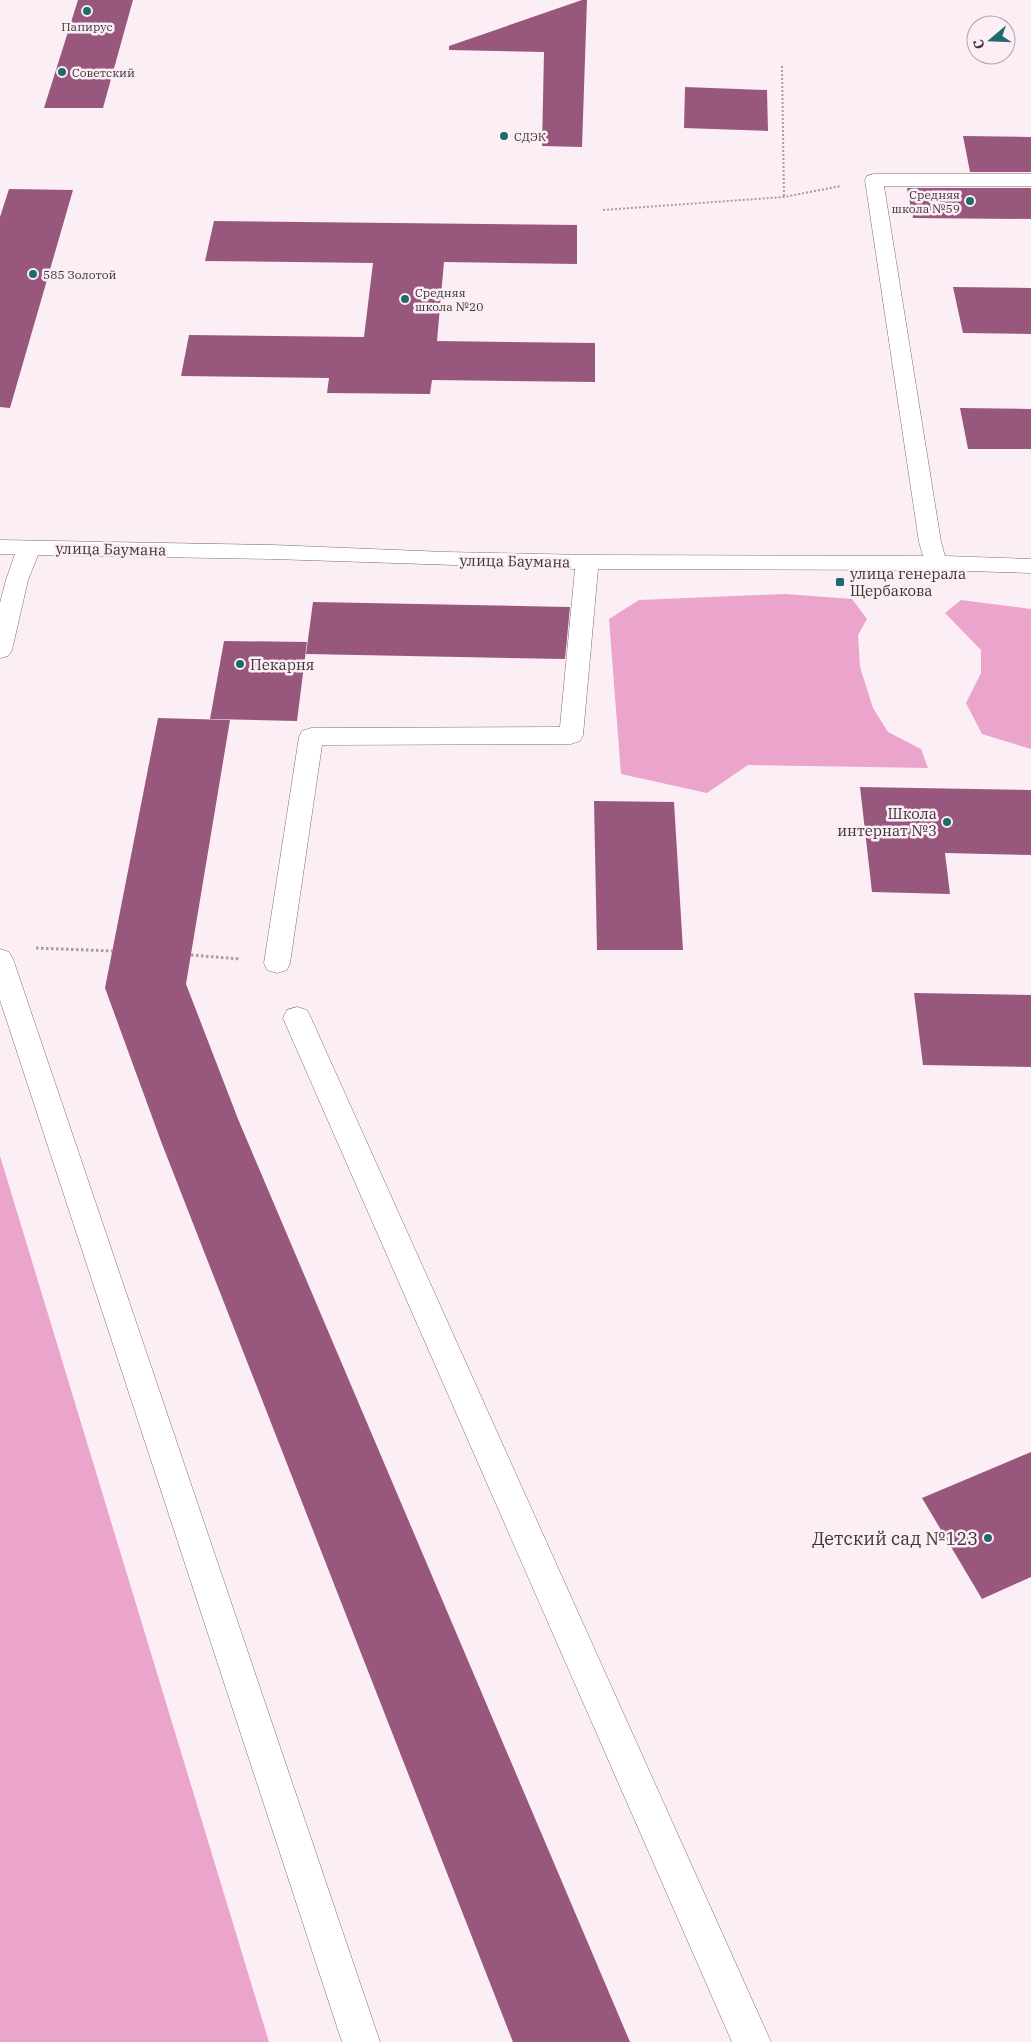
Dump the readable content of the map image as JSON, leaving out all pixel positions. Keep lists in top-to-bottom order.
{
  "streets": {
    "street": ["улица Баумана"]
  },
  "places": {
    "other": [
      "Папирус",
      "Советский",
      "СДЭК",
      "Средняя школа №59",
      "585 Золотой",
      "Средняя школа №20",
      "Пекарня",
      "Школа интернат №3",
      "Детский сад №123"
    ],
    "transit": ["улица генерала Щербакова"]
  },
  "north": "left"
}
